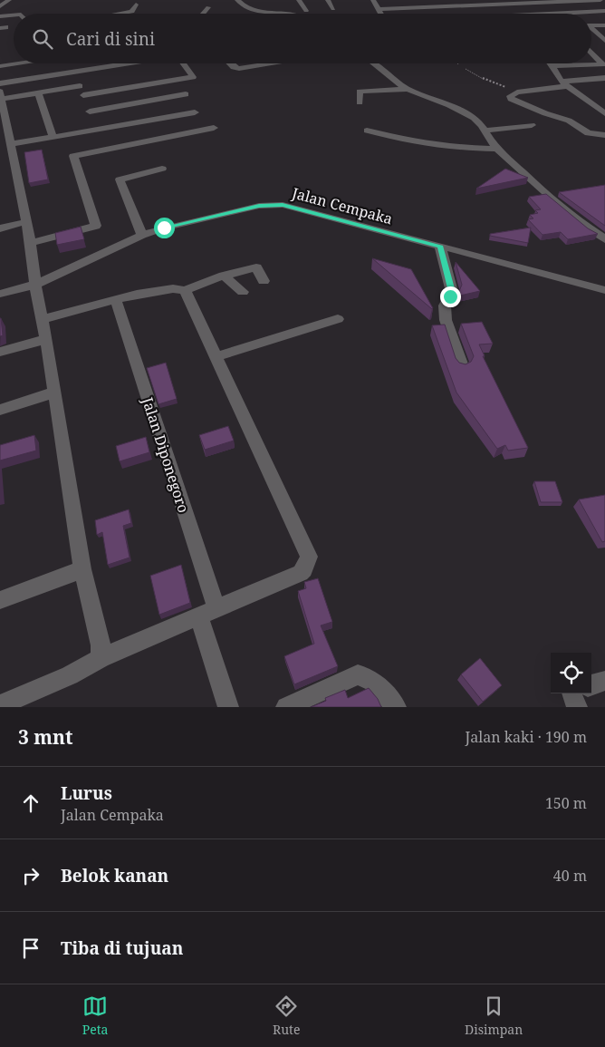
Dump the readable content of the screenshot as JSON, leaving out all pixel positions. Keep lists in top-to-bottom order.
{
  "streets": {
    "street": ["Jalan Cempaka", "Jalan Diponegoro"]
  },
  "page": {
    "search": "Cari di sini",
    "heading": ["3 mnt", "Jalan kaki · 190 m"],
    "list": [
      ["Lurus", "Jalan Cempaka", "150 m"],
      ["Belok kanan", "40 m"],
      "Tiba di tujuan"
    ],
    "nav": ["Peta", "Rute", "Disimpan"]
  }
}
